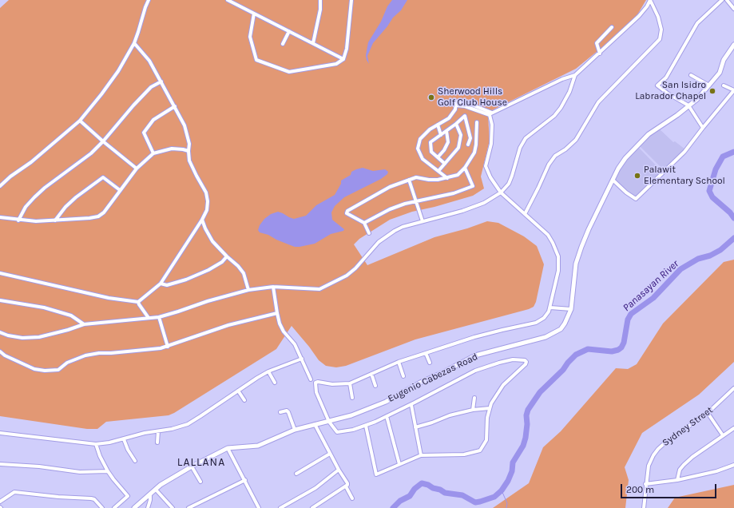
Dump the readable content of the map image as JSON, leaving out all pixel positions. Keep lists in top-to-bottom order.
{
  "streets": {
    "street": ["Eugenio Cabezas Road", "Sydney Street"]
  },
  "districts": ["LALLANA"],
  "water": ["Panasayan River"],
  "places": ["San Isidro Labrador Chapel", "Sherwood Hills Golf Club House", "Palawit Elementary School"],
  "scale_bar": "200 m"
}
